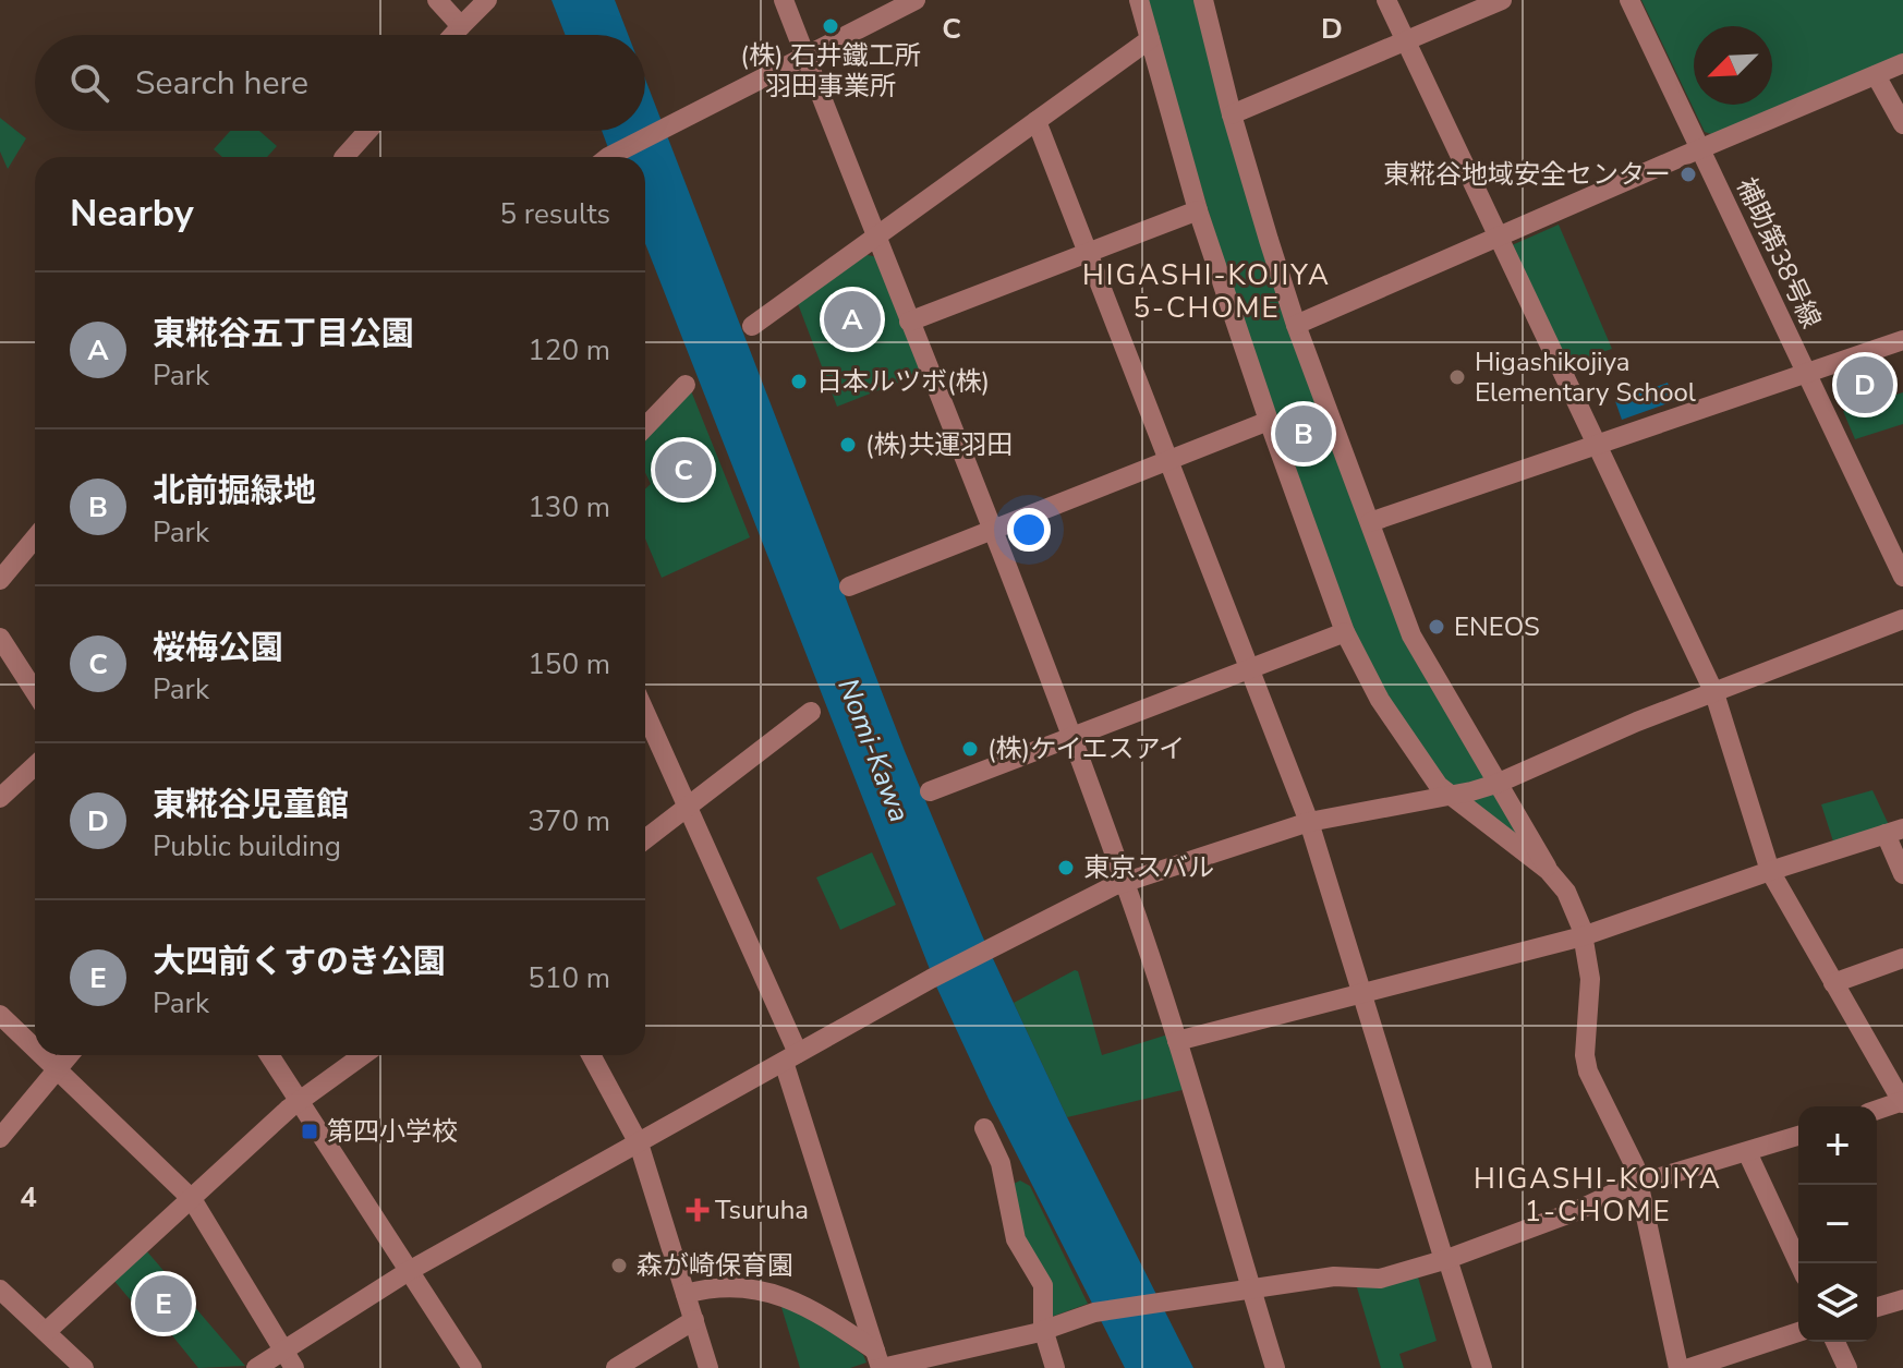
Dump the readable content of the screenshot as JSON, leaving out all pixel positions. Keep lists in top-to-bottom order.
{
  "streets": {
    "street": ["補助第38号線"]
  },
  "districts": ["HIGASHI-KOJIYA 5-CHOME", "HIGASHI-KOJIYA 1-CHOME"],
  "water": ["Nomi-Kawa"],
  "places": {
    "other": [
      "(株) 石井鐵工所 羽田事業所",
      "東糀谷地域安全センター",
      "Higashikojiya Elementary School",
      "日本ルツボ(株)",
      "(株)共運羽田",
      "ENEOS",
      "(株)ケイエスアイ",
      "東京スバル",
      "森が崎保育園"
    ],
    "transit": ["第四小学校"],
    "health": ["Tsuruha"]
  },
  "north": "bottom left",
  "page": {
    "search": "Search here",
    "heading": ["Nearby", "5 results"],
    "list": [
      {
        "mark": "A",
        "name": "東糀谷五丁目公園",
        "note": "Park",
        "value": "120 m"
      },
      {
        "mark": "B",
        "name": "北前掘緑地",
        "note": "Park",
        "value": "130 m"
      },
      {
        "mark": "C",
        "name": "桜梅公園",
        "note": "Park",
        "value": "150 m"
      },
      {
        "mark": "D",
        "name": "東糀谷児童館",
        "note": "Public building",
        "value": "370 m"
      },
      {
        "mark": "E",
        "name": "大四前くすのき公園",
        "note": "Park",
        "value": "510 m"
      }
    ],
    "pins": [
      "A",
      "D",
      "B",
      "C",
      "E"
    ],
    "map_buttons": ["+", "−"]
  },
  "grid": {
    "columns": ["C", "D"],
    "rows": ["4"]
  }
}
